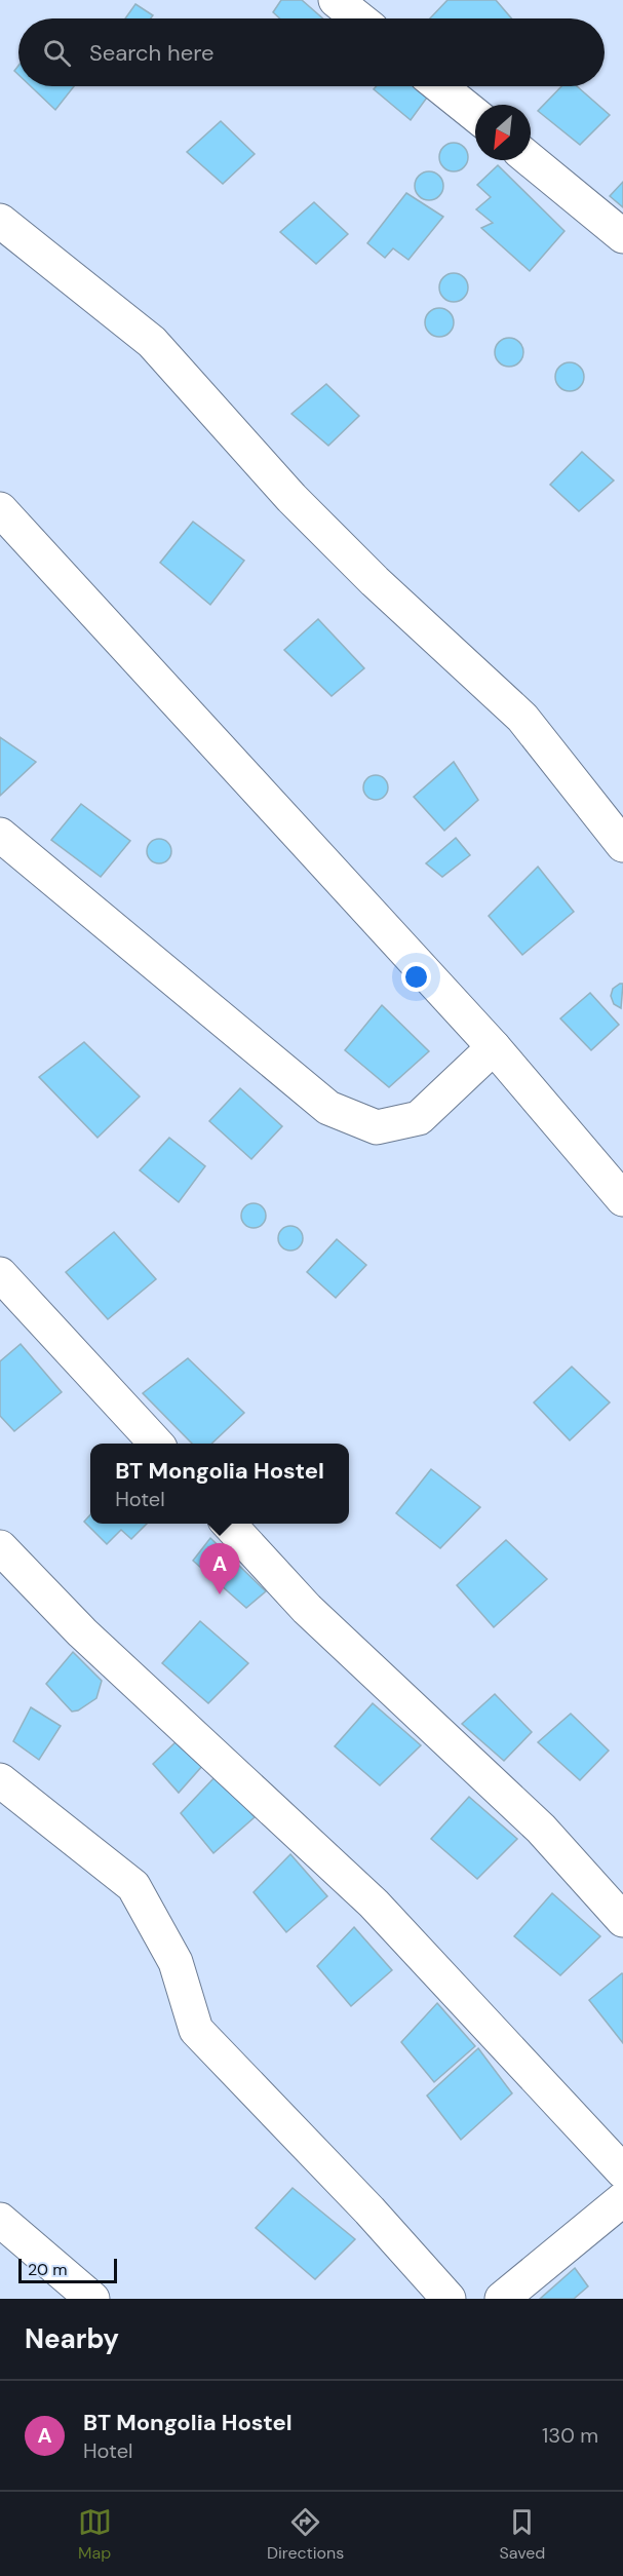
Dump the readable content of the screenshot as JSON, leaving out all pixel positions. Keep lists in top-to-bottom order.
{
  "scale_bar": "20 m",
  "north": "bottom left",
  "page": {
    "search": "Search here",
    "popup": ["BT Mongolia Hostel", "Hotel"],
    "pins": "A",
    "scale": "20 m",
    "heading": "Nearby",
    "list": [
      {
        "mark": "A",
        "name": "BT Mongolia Hostel",
        "note": "Hotel",
        "value": "130 m"
      }
    ],
    "nav": ["Map", "Directions", "Saved"]
  }
}
